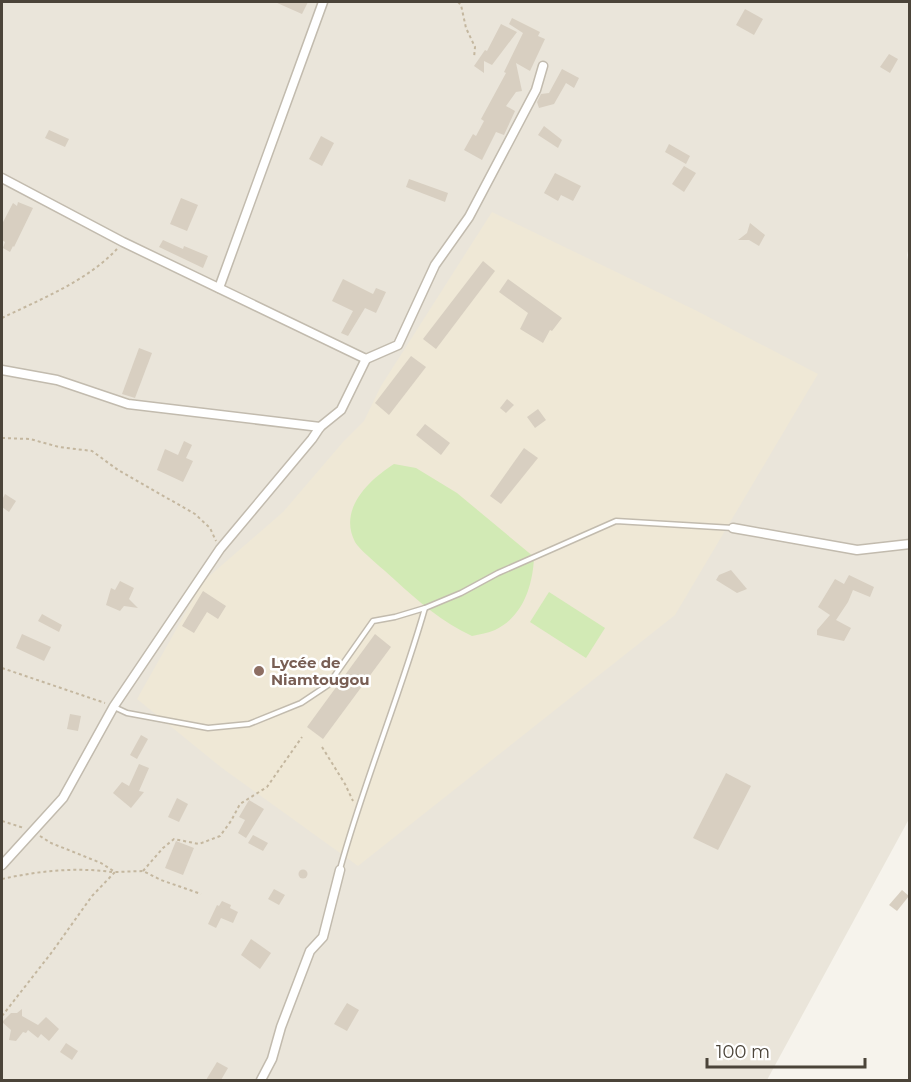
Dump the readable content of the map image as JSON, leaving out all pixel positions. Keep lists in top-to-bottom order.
{
  "places": ["Lycée de Niamtougou"],
  "scale_bar": "100 m"
}
